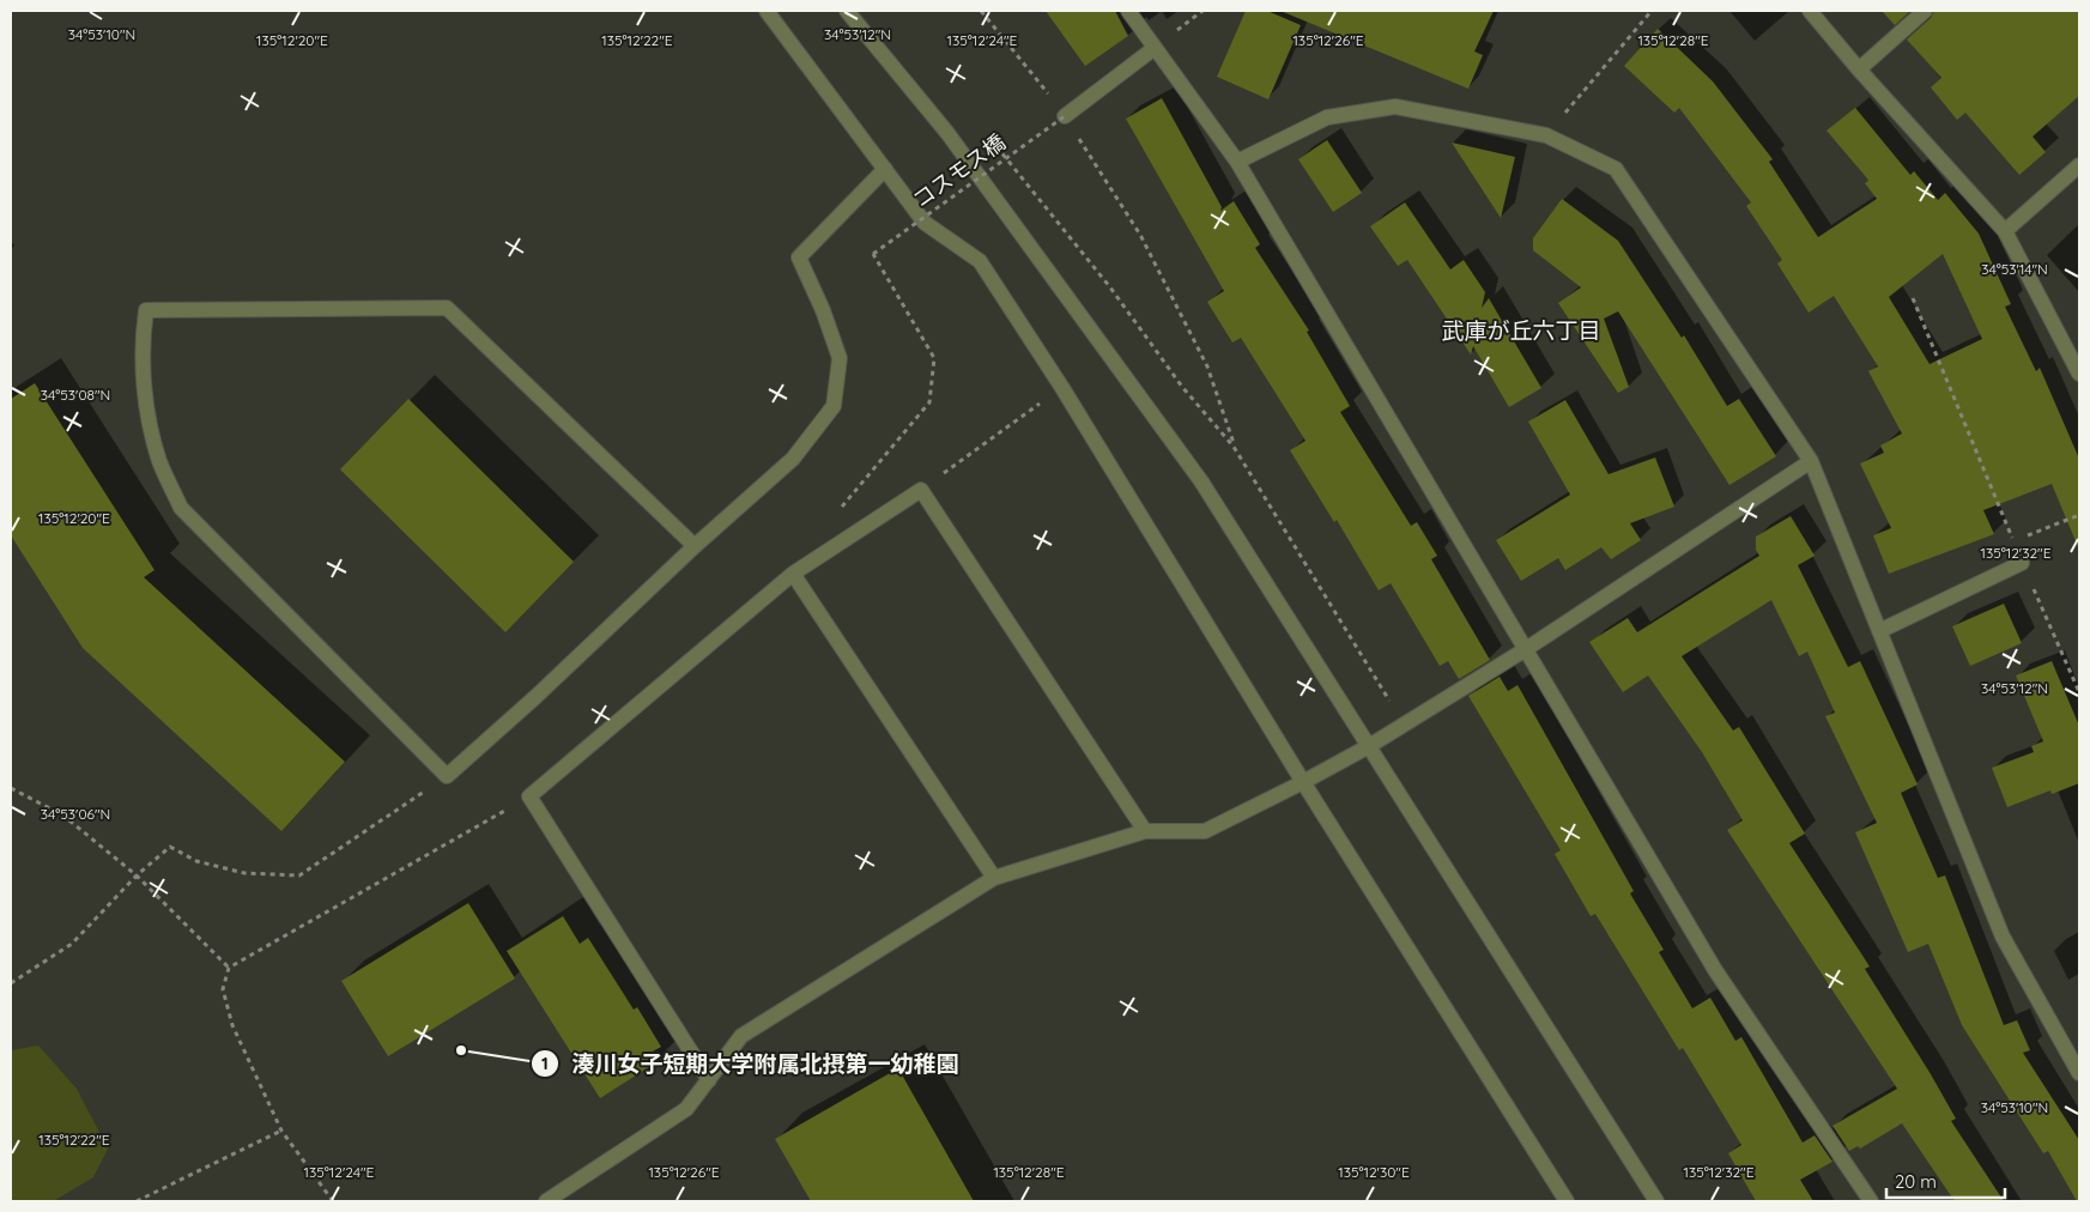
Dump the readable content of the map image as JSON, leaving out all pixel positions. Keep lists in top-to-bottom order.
{
  "streets": {
    "path": ["コスモス橋"]
  },
  "districts": ["武庫が丘六丁目"],
  "places": ["湊川女子短期大学附属北摂第一幼稚園"],
  "scale_bar": "20 m",
  "coordinates": [
    "34°53'10\"N",
    "34°53'12\"N",
    "135°12'20\"E",
    "135°12'22\"E",
    "135°12'24\"E",
    "135°12'26\"E",
    "135°12'28\"E",
    "34°53'14\"N",
    "34°53'08\"N",
    "135°12'32\"E",
    "34°53'06\"N",
    "135°12'30\"E"
  ]
}
